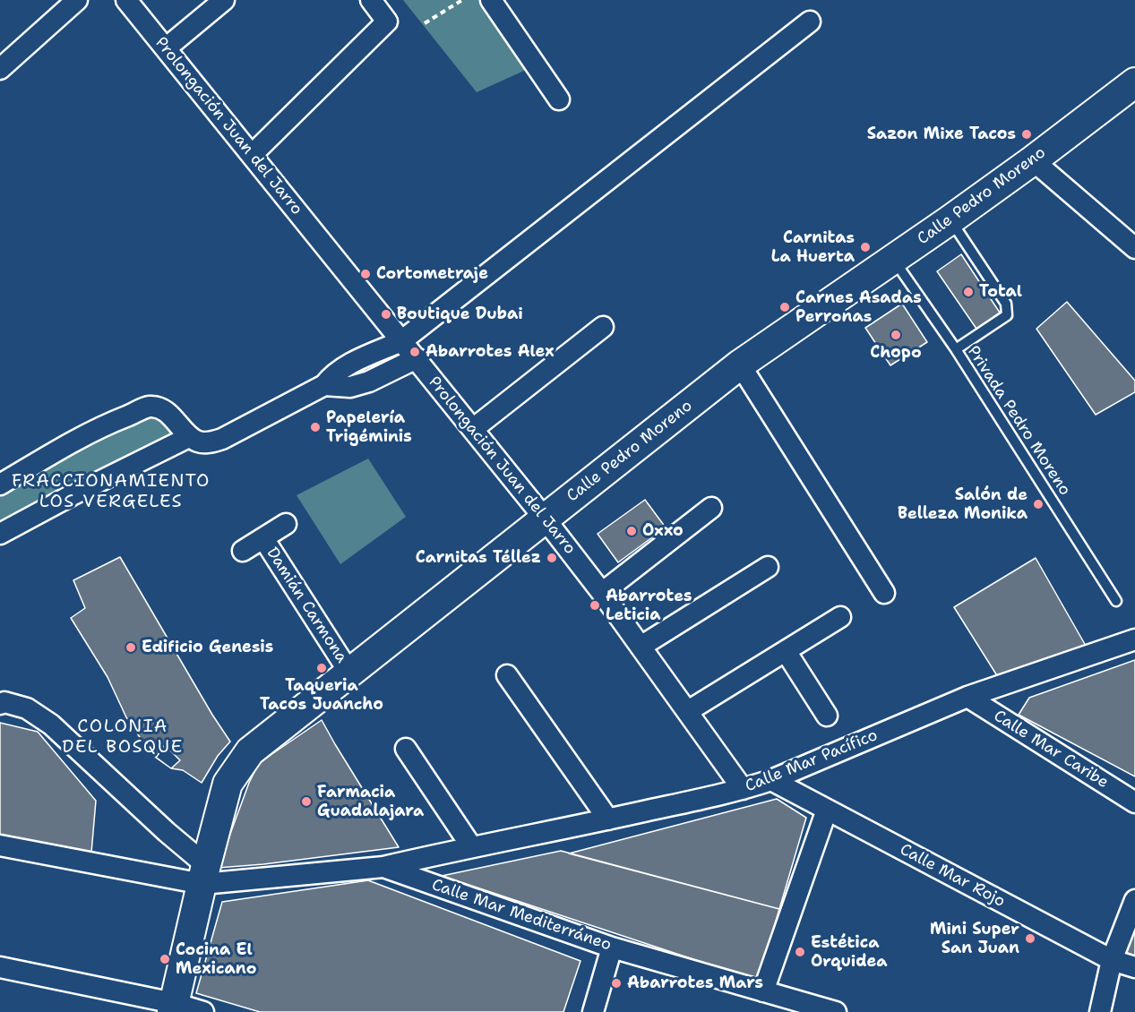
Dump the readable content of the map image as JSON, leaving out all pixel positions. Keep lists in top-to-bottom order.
{
  "streets": {
    "street": [
      "Prolongación Juan del Jarro",
      "Calle Pedro Moreno",
      "Damián Carmona",
      "Calle Mar Caribe",
      "Calle Mar Pacífico",
      "Calle Mar Rojo",
      "Calle Mar Mediterráneo"
    ],
    "lane": ["Privada Pedro Moreno"]
  },
  "crossings": [
    ["Prolongación Juan del Jarro", "Calle Pedro Moreno"],
    ["Prolongación Juan del Jarro", "Calle Mar Pacífico"],
    ["Calle Pedro Moreno", "Privada Pedro Moreno"],
    ["Calle Pedro Moreno", "Damián Carmona"],
    ["Calle Pedro Moreno", "Calle Mar Mediterráneo"],
    ["Calle Mar Caribe", "Calle Mar Pacífico"],
    ["Calle Mar Pacífico", "Calle Mar Rojo"],
    ["Calle Mar Pacífico", "Calle Mar Mediterráneo"]
  ],
  "districts": ["FRACCIONAMIENTO LOS VERGELES", "COLONIA DEL BOSQUE"],
  "places": [
    "Sazon Mixe Tacos",
    "Carnitas La Huerta",
    "Cortometraje",
    "Total",
    "Carnes Asadas Perronas",
    "Boutique Dubai",
    "Chopo",
    "Abarrotes Alex",
    "Papelería Trigéminis",
    "Salón de Belleza Monika",
    "Oxxo",
    "Carnitas Téllez",
    "Abarrotes Leticia",
    "Edificio Genesis",
    "Taqueria Tacos Juancho",
    "Farmacia Guadalajara",
    "Mini Super San Juan",
    "Estética Orquidea",
    "Cocina El Mexicano",
    "Abarrotes Mars"
  ]
}
